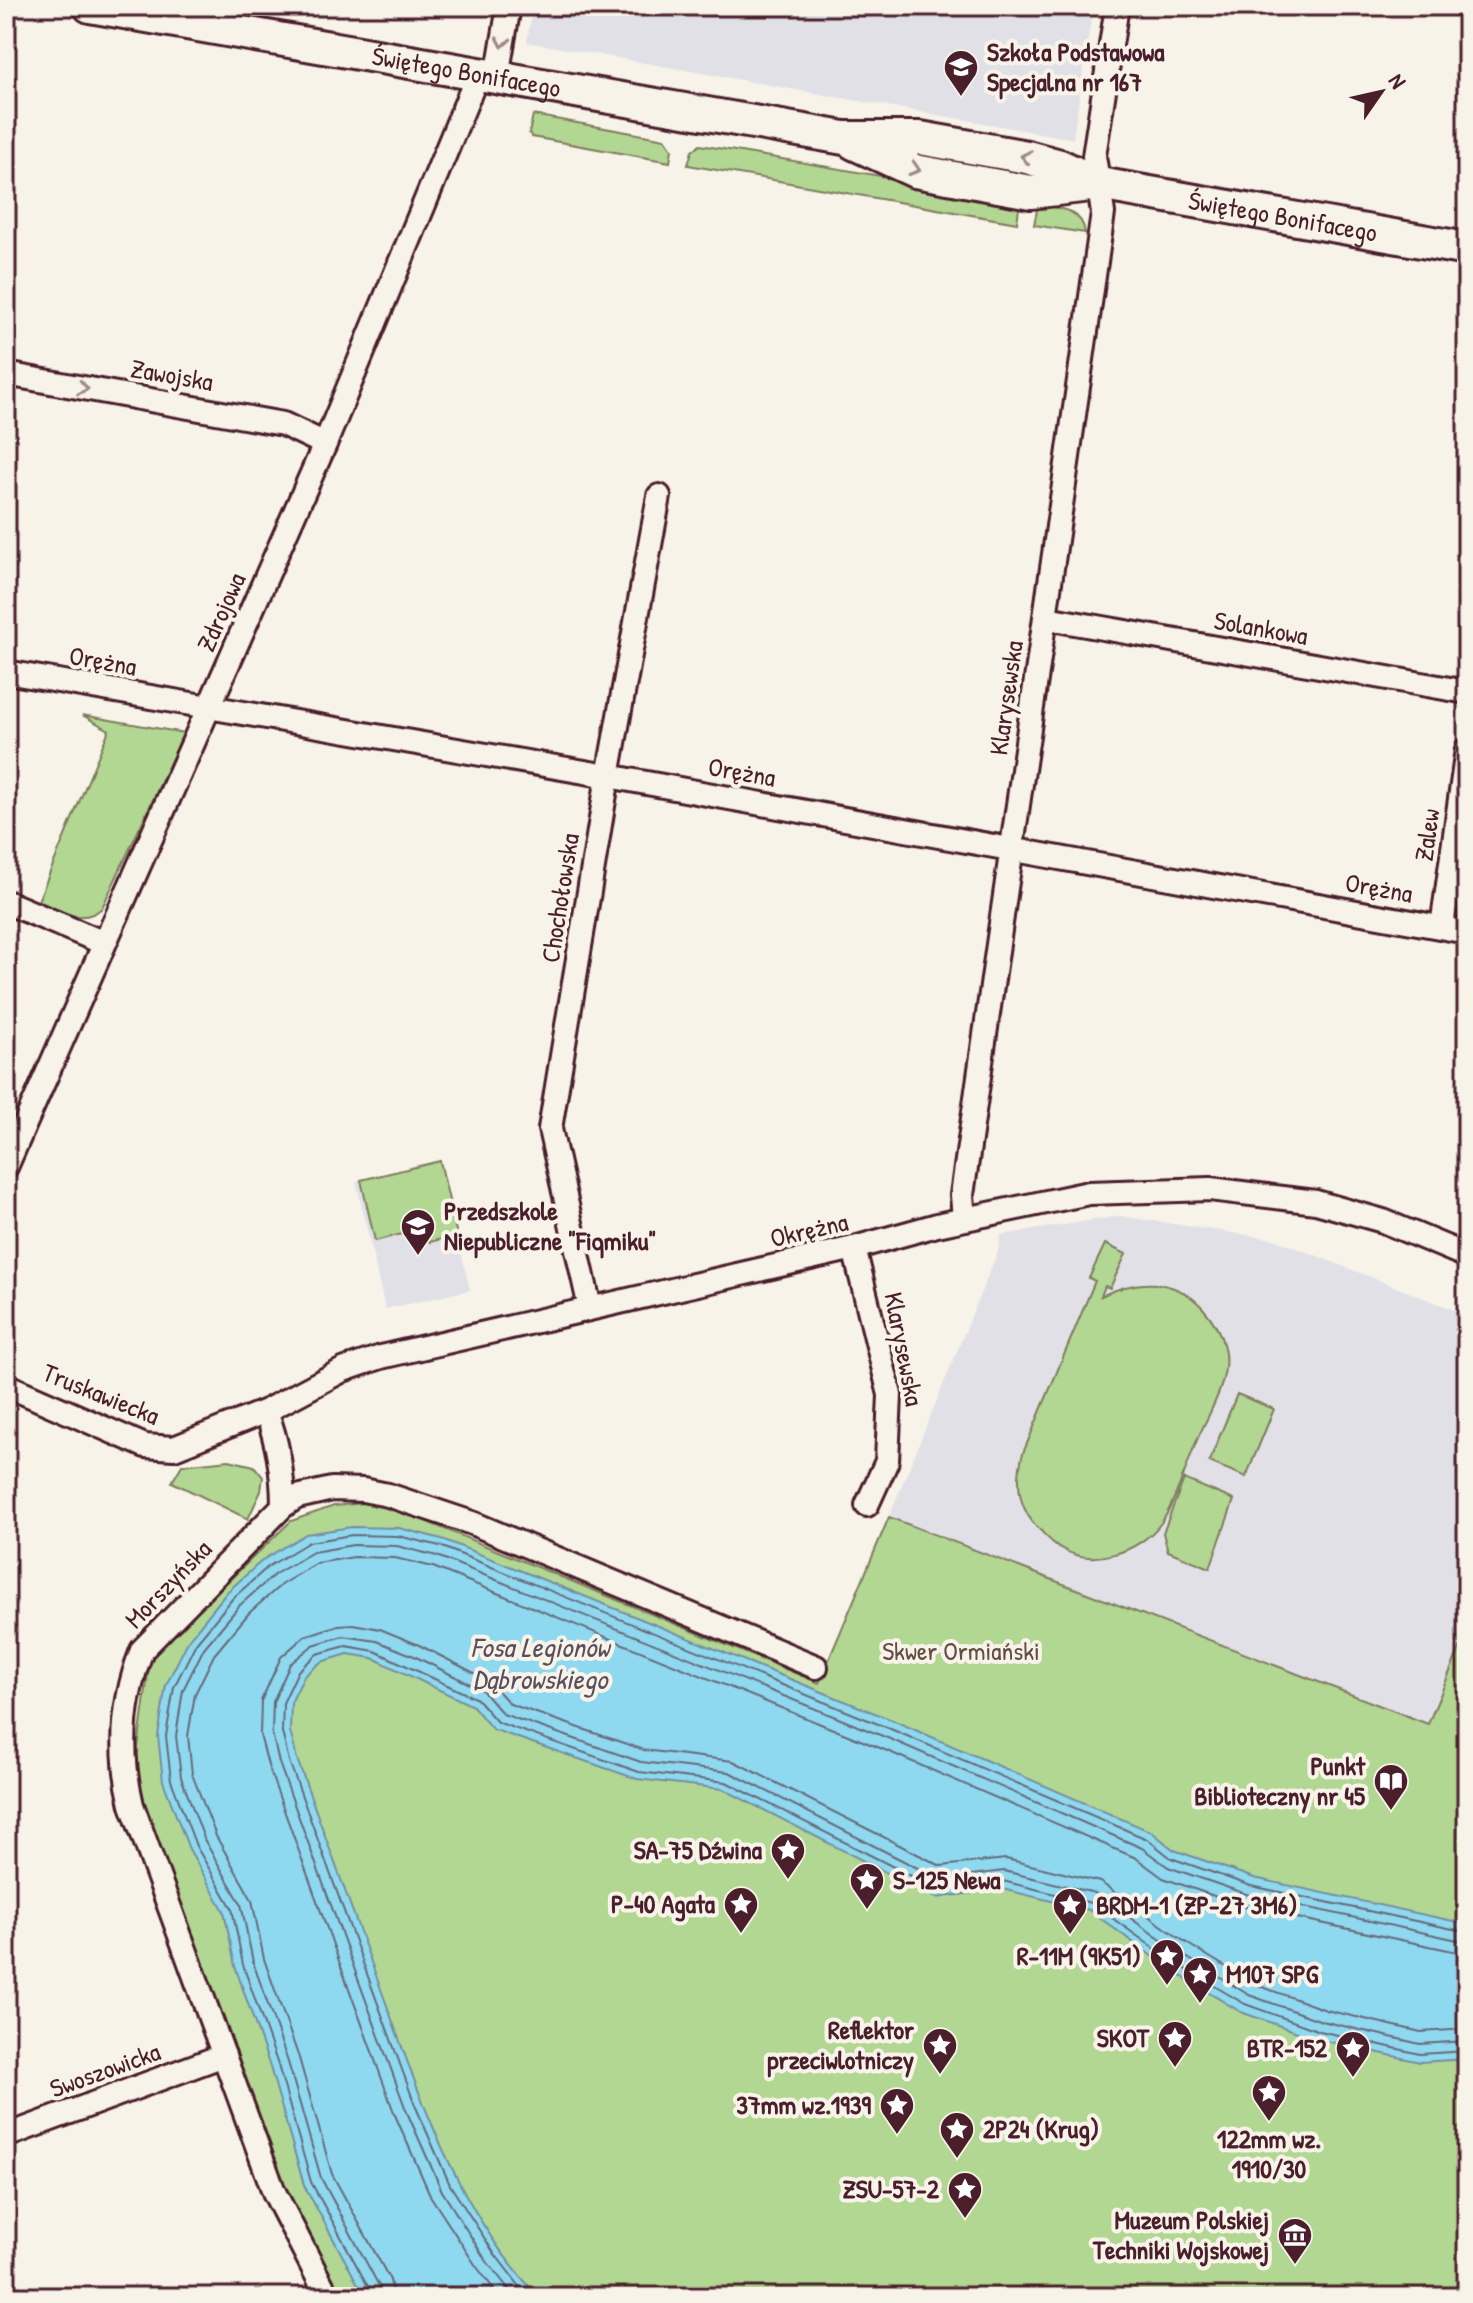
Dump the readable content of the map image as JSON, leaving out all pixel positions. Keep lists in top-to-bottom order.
{
  "streets": {
    "street": [
      "Świętego Bonifacego",
      "Zawojska",
      "Zdrojowa",
      "Solankowa",
      "Orężna",
      "Klarysewska",
      "Zalew",
      "Chochołowska",
      "Okrężna",
      "Truskawiecka",
      "Morszyńska",
      "Swoszowicka"
    ]
  },
  "crossings": [
    ["Świętego Bonifacego", "Zdrojowa"],
    ["Świętego Bonifacego", "Klarysewska"],
    ["Zawojska", "Zdrojowa"],
    ["Zdrojowa", "Orężna"],
    ["Solankowa", "Klarysewska"],
    ["Orężna", "Klarysewska"],
    ["Orężna", "Zalew"],
    ["Orężna", "Chochołowska"],
    ["Klarysewska", "Okrężna"],
    ["Chochołowska", "Okrężna"],
    ["Okrężna", "Truskawiecka"],
    ["Morszyńska", "Swoszowicka"]
  ],
  "one_way": ["Zawojska"],
  "water": ["Fosa Legionów Dąbrowskiego"],
  "parks": ["Skwer Ormiański"],
  "places": {
    "school or university": ["Szkoła Podstawowa Specjalna nr 167", "Przedszkole Niepubliczne \"Fiqmiku\""],
    "library": ["Punkt Biblioteczny nr 45"],
    "place": [
      "SA-75 Dźwina",
      "S-125 Newa",
      "P-40 Agata",
      "BRDM-1 (ZP-27 3M6)",
      "R-11M (9K51)",
      "M107 SPG",
      "SKOT",
      "Reflektor przeciwlotniczy",
      "BTR-152",
      "122mm wz. 1910/30",
      "37mm wz.1939",
      "2P24 (Krug)",
      "ZSU-57-2"
    ],
    "museum": ["Muzeum Polskiej Techniki Wojskowej"]
  },
  "north": "top right"
}
